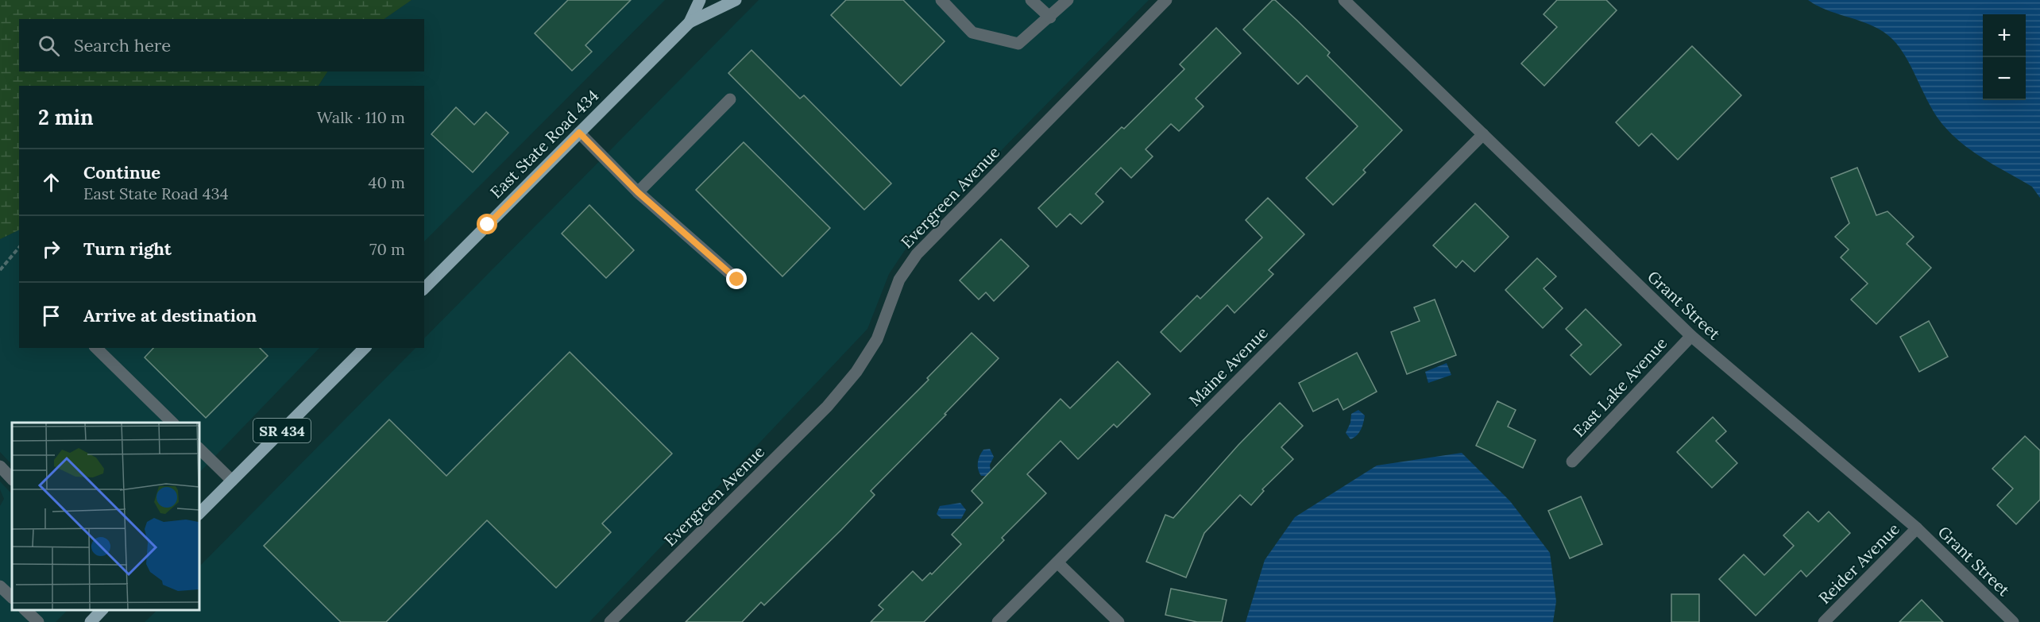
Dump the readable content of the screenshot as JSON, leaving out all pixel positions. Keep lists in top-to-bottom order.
{
  "streets": {
    "main road": ["East State Road 434", "SR 434"],
    "street": [
      "Evergreen Avenue",
      "Grant Street",
      "Maine Avenue",
      "East Lake Avenue",
      "Reider Avenue"
    ]
  },
  "crossings": [
    ["Grant Street", "Maine Avenue"],
    ["Grant Street", "East Lake Avenue"],
    ["Grant Street", "Reider Avenue"]
  ],
  "page": {
    "map_buttons": ["+", "−"],
    "search": "Search here",
    "heading": ["2 min", "Walk · 110 m"],
    "list": [
      ["Continue", "East State Road 434", "40 m"],
      ["Turn right", "70 m"],
      "Arrive at destination"
    ]
  }
}
